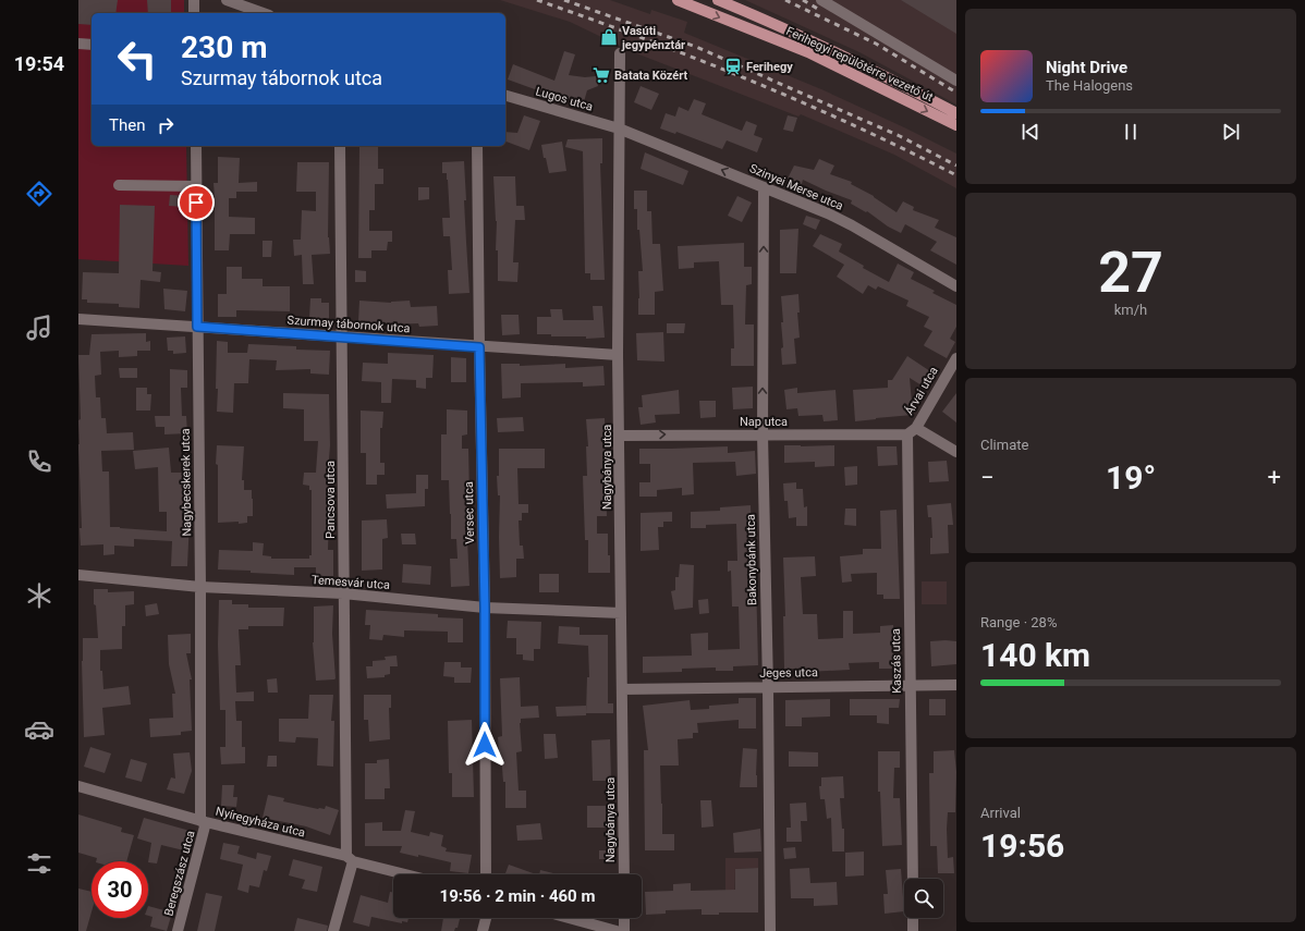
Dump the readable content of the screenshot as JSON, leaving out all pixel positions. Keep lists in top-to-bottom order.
{
  "streets": {
    "main road": ["Ferihegyi repülőtérre vezető út"],
    "street": [
      "Lugos utca",
      "Szinyei Merse utca",
      "Szurmay tábornok utca",
      "Árvai utca",
      "Nap utca",
      "Nagybánya utca",
      "Nagybecskerek utca",
      "Pancsova utca",
      "Versec utca",
      "Bakonybánk utca",
      "Temesvár utca",
      "Kaszás utca",
      "Jeges utca",
      "Nyíregyháza utca",
      "Beregszász utca"
    ]
  },
  "crossings": [
    ["Lugos utca", "Szinyei Merse utca"],
    ["Lugos utca", "Nagybánya utca"],
    ["Szinyei Merse utca", "Nagybánya utca"],
    ["Szinyei Merse utca", "Bakonybánk utca"],
    ["Szurmay tábornok utca", "Nagybánya utca"],
    ["Szurmay tábornok utca", "Nagybecskerek utca"],
    ["Szurmay tábornok utca", "Pancsova utca"],
    ["Szurmay tábornok utca", "Versec utca"],
    ["Árvai utca", "Nap utca"],
    ["Árvai utca", "Kaszás utca"],
    ["Nap utca", "Nagybánya utca"],
    ["Nap utca", "Bakonybánk utca"],
    ["Nap utca", "Kaszás utca"],
    ["Nagybánya utca", "Temesvár utca"],
    ["Nagybánya utca", "Jeges utca"],
    ["Nagybecskerek utca", "Temesvár utca"],
    ["Nagybecskerek utca", "Nyíregyháza utca"],
    ["Nagybecskerek utca", "Beregszász utca"],
    ["Pancsova utca", "Temesvár utca"],
    ["Pancsova utca", "Nyíregyháza utca"],
    ["Versec utca", "Temesvár utca"],
    ["Bakonybánk utca", "Jeges utca"],
    ["Kaszás utca", "Jeges utca"],
    ["Nyíregyháza utca", "Beregszász utca"]
  ],
  "one_way": ["Szinyei Merse utca", "Nap utca"],
  "places": {
    "shop": ["Vasúti jegypénztár"],
    "station": ["Ferihegy"],
    "supermarket": ["Batata Közért"]
  },
  "page": {
    "tabs": "19:54",
    "turn": ["230 m", "Szurmay tábornok utca"],
    "song": ["Night Drive", "The Halogens"],
    "then": "Then",
    "tile": [
      ["27", "km/h"],
      "Climate",
      ["Range · 28%", "140 km"],
      ["Arrival", "19:56"]
    ],
    "heat": ["−", "19°", "+"],
    "limit": "30",
    "trip": "19:56 · 2 min · 460 m"
  }
}
